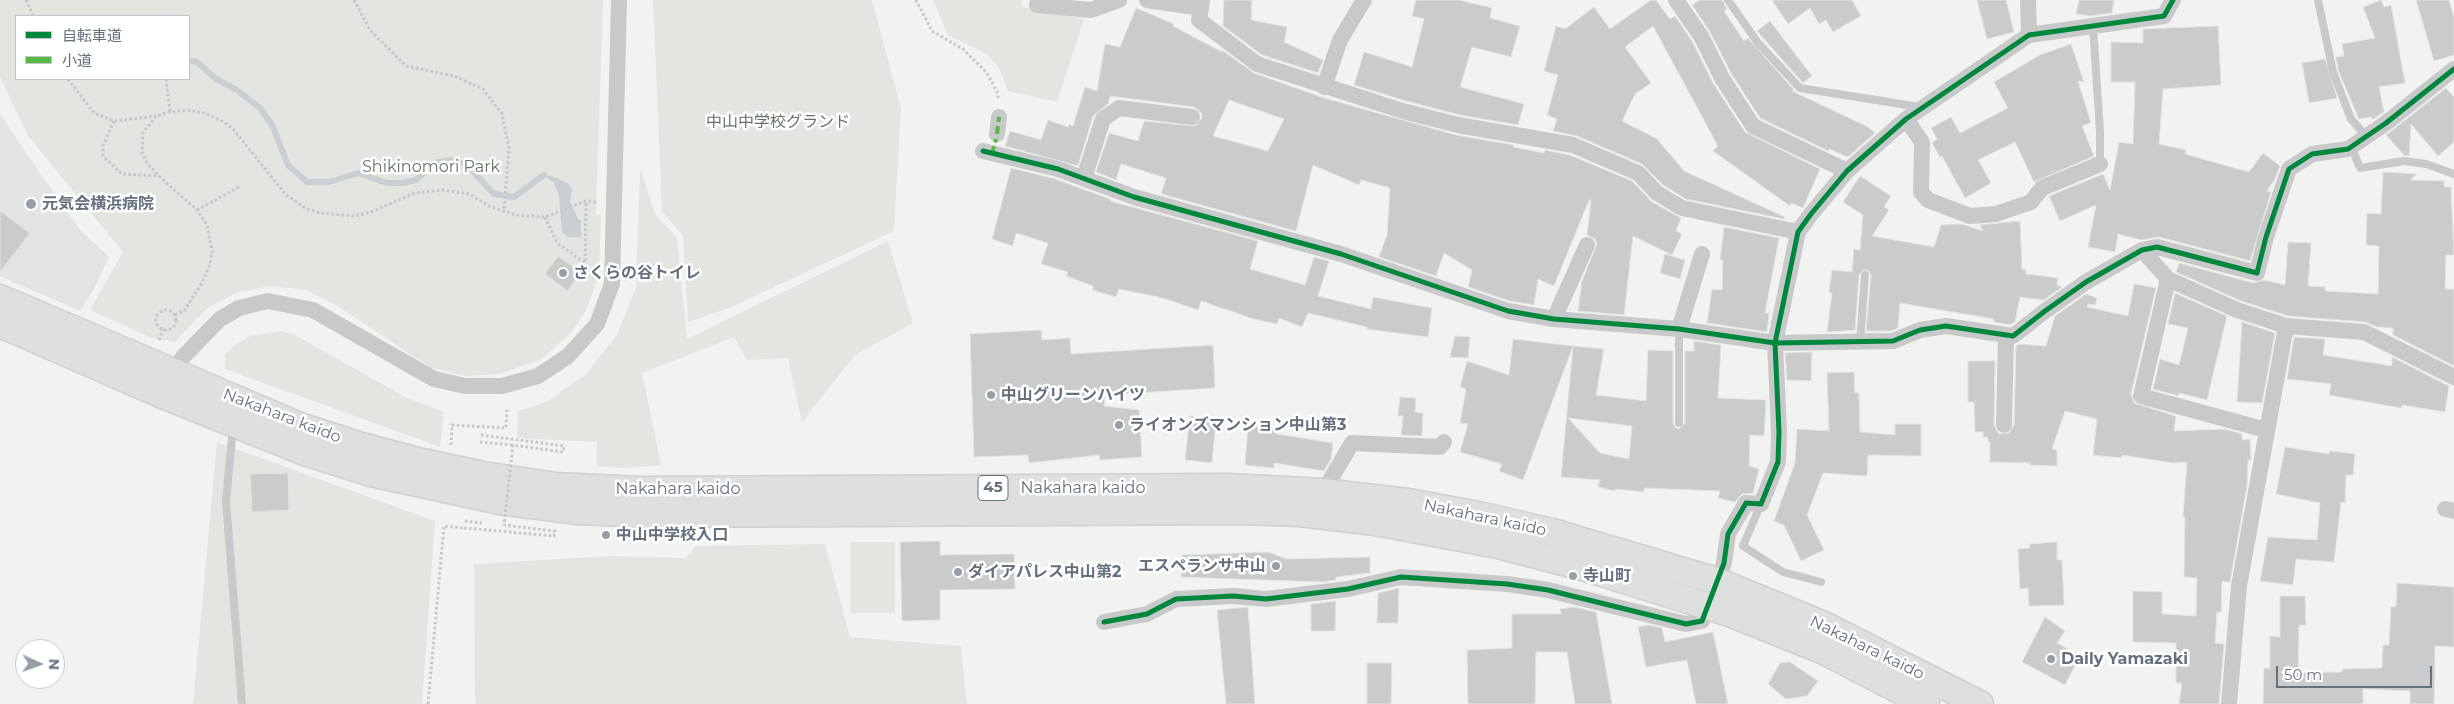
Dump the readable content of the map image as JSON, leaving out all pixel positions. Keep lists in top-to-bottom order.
{
  "streets": {
    "main road": ["Nakahara kaido", "45"]
  },
  "parks": ["中山中学校グランド", "Shikinomori Park"],
  "places": [
    "元気会横浜病院",
    "さくらの谷トイレ",
    "中山グリーンハイツ",
    "ライオンズマンション中山第3",
    "中山中学校入口",
    "エスペランサ中山",
    "ダイアパレス中山第2",
    "寺山町",
    "Daily Yamazaki"
  ],
  "legend": ["自転車道", "小道"],
  "scale_bar": "50 m",
  "north": "right"
}
